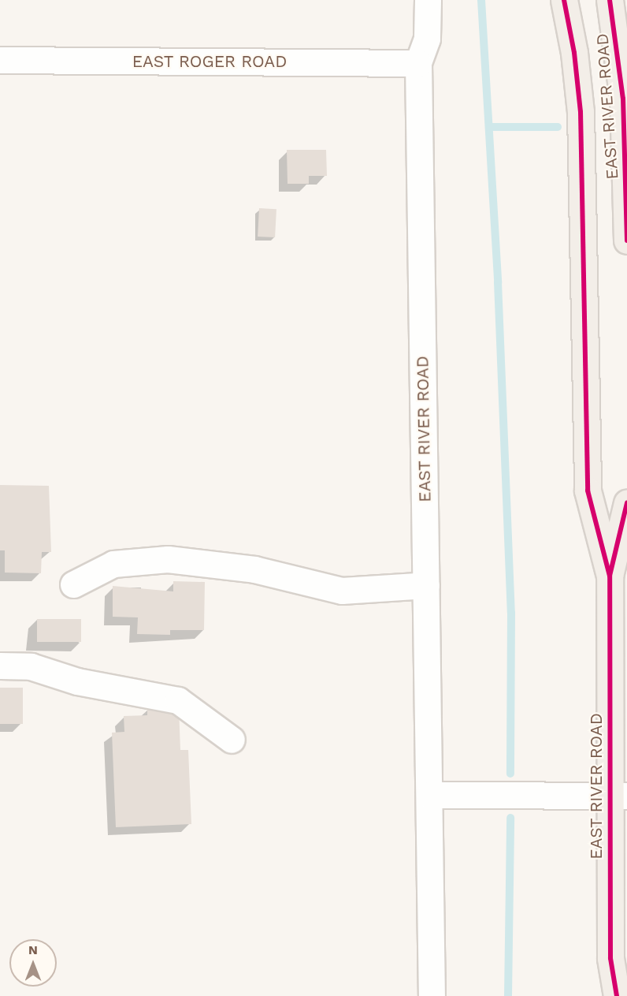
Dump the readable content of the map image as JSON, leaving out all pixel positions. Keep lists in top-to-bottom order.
{
  "streets": {
    "main road": ["EAST RIVER ROAD"],
    "street": ["EAST ROGER ROAD"]
  },
  "crossings": [
    ["EAST ROGER ROAD", "EAST RIVER ROAD"]
  ],
  "north": "top"
}
